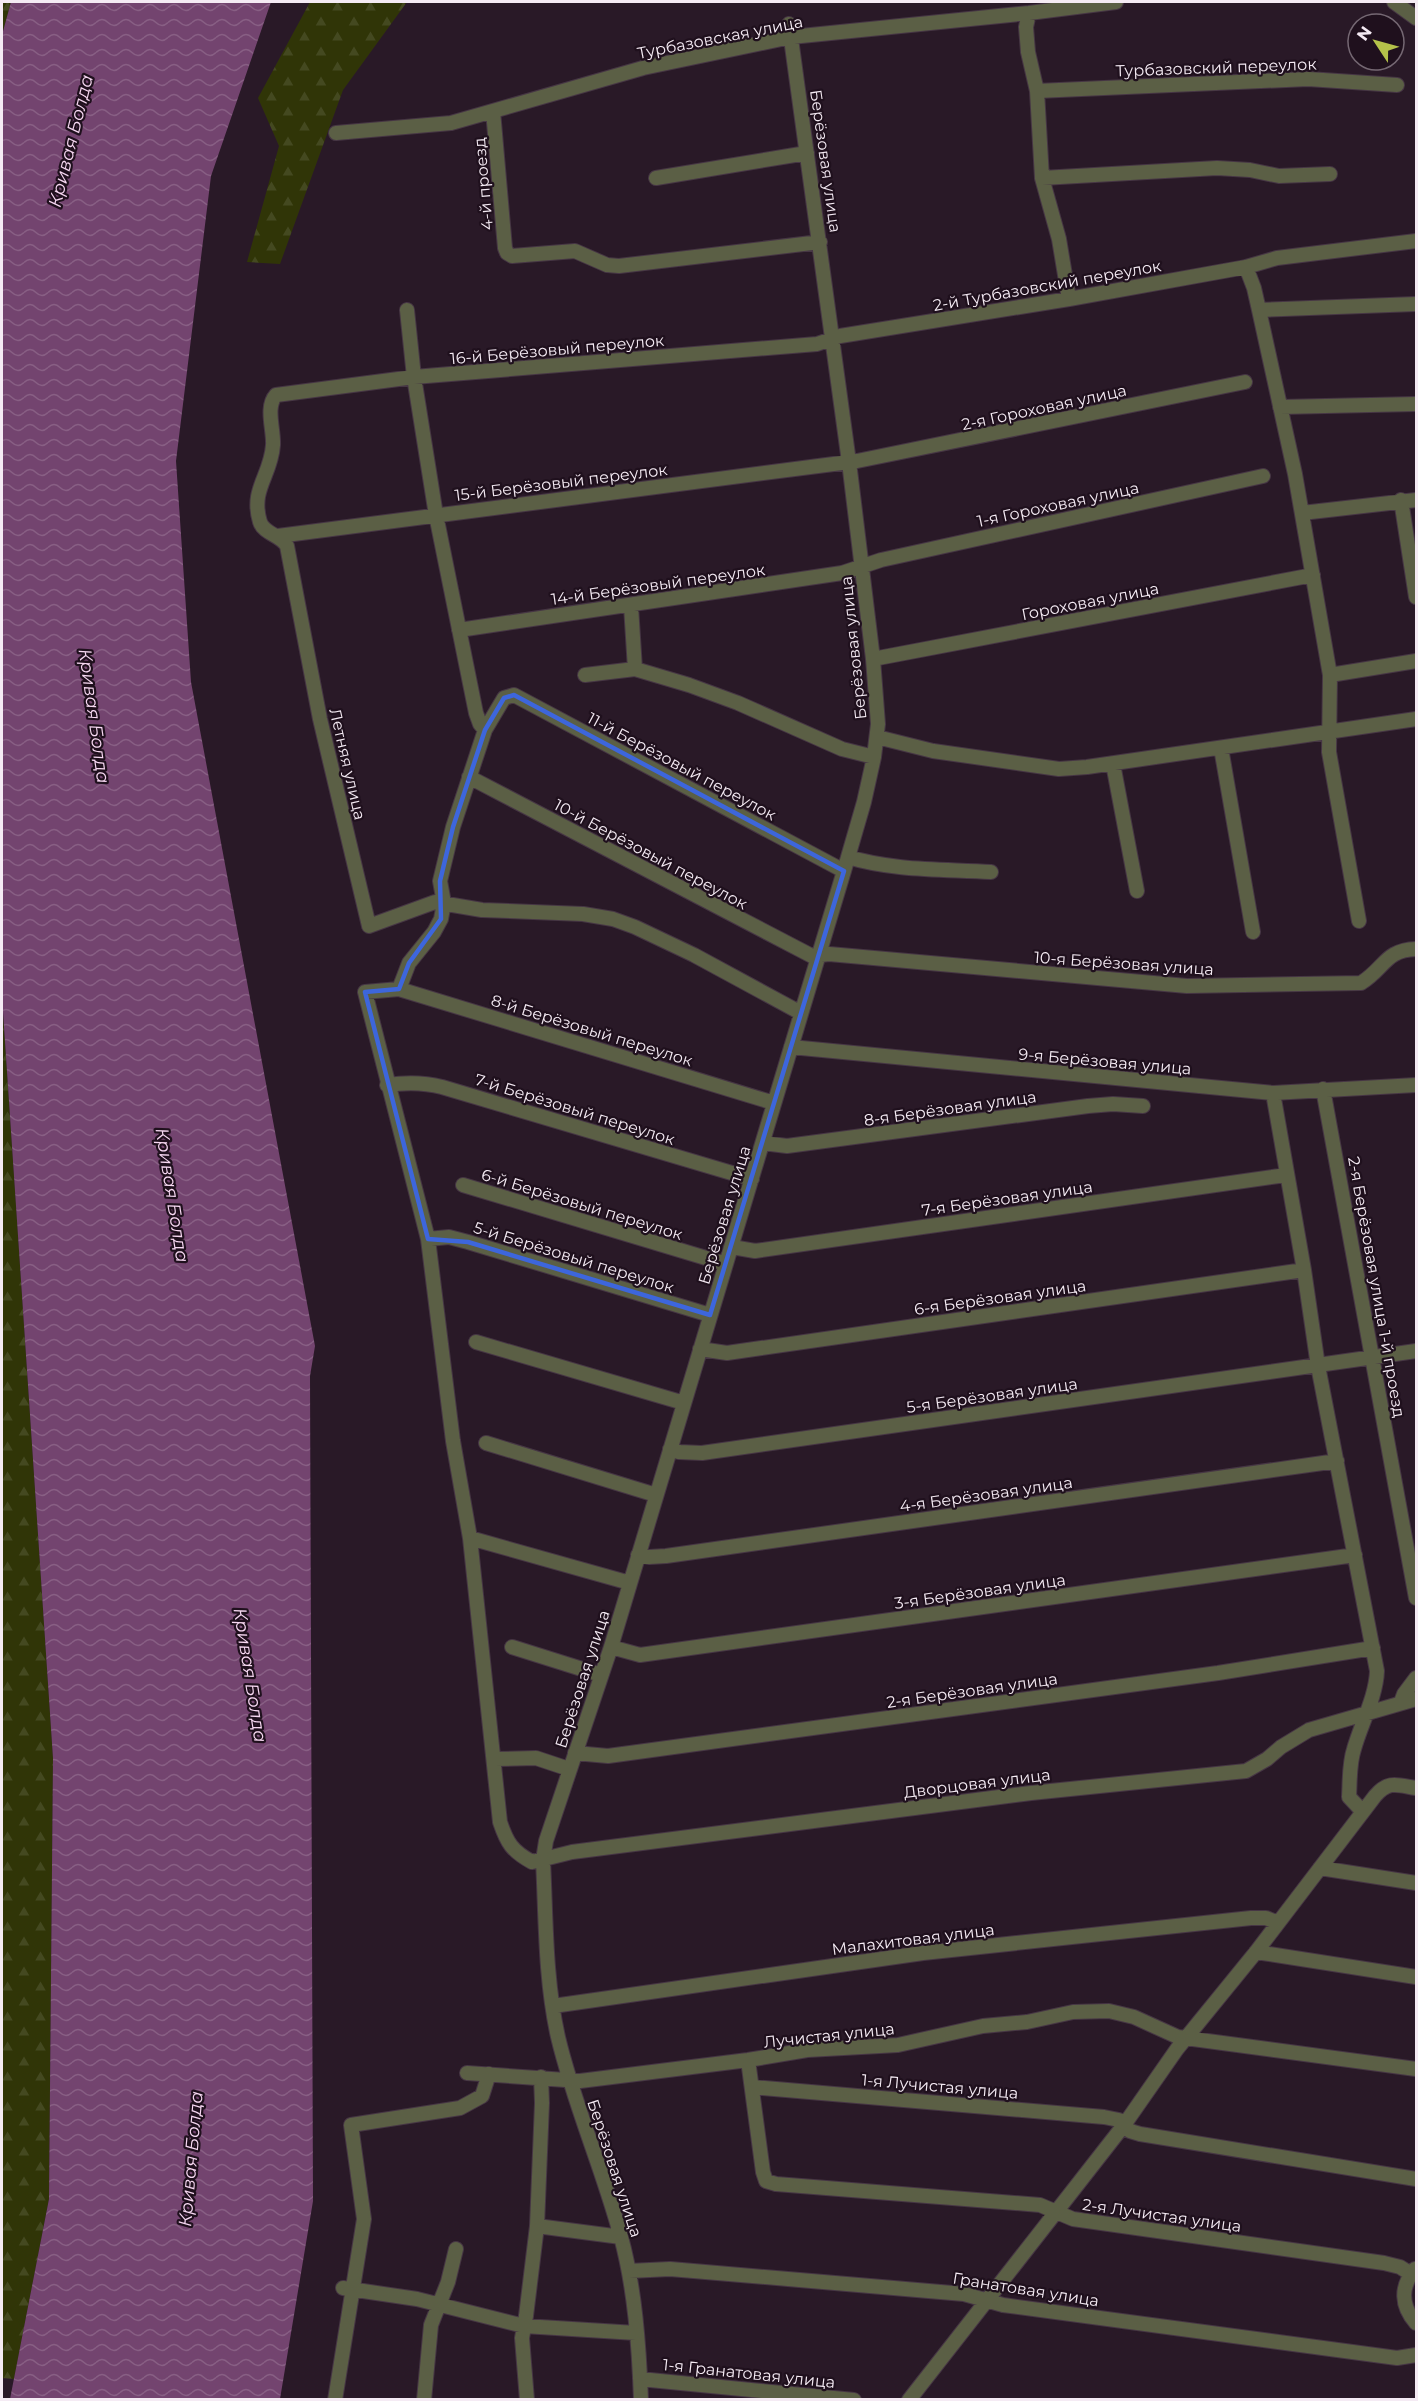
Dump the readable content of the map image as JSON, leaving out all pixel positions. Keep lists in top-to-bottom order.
{
  "streets": {
    "street": [
      "Турбазовская улица",
      "Турбазовский переулок",
      "Берёзовая улица",
      "4-й проезд",
      "2-й Турбазовский переулок",
      "16-й Берёзовый переулок",
      "2-я Гороховая улица",
      "15-й Берёзовый переулок",
      "1-я Гороховая улица",
      "14-й Берёзовый переулок",
      "Гороховая улица",
      "Летняя улица",
      "11-й Берёзовый переулок",
      "10-й Берёзовый переулок",
      "10-я Берёзовая улица",
      "8-й Берёзовый переулок",
      "9-я Берёзовая улица",
      "8-я Берёзовая улица",
      "7-й Берёзовый переулок",
      "7-я Берёзовая улица",
      "6-й Берёзовый переулок",
      "5-й Берёзовый переулок",
      "2-я Берёзовая улица 1-й проезд",
      "6-я Берёзовая улица",
      "5-я Берёзовая улица",
      "4-я Берёзовая улица",
      "3-я Берёзовая улица",
      "2-я Берёзовая улица",
      "Дворцовая улица",
      "Малахитовая улица",
      "Лучистая улица",
      "1-я Лучистая улица",
      "2-я Лучистая улица",
      "Гранатовая улица",
      "1-я Гранатовая улица"
    ]
  },
  "crossings": [
    ["Турбазовская улица", "Берёзовая улица"],
    ["Турбазовская улица", "4-й проезд"],
    ["Берёзовая улица", "4-й проезд"],
    ["Берёзовая улица", "2-й Турбазовский переулок"],
    ["Берёзовая улица", "16-й Берёзовый переулок"],
    ["Берёзовая улица", "2-я Гороховая улица"],
    ["Берёзовая улица", "15-й Берёзовый переулок"],
    ["Берёзовая улица", "1-я Гороховая улица"],
    ["Берёзовая улица", "14-й Берёзовый переулок"],
    ["Берёзовая улица", "Гороховая улица"],
    ["Берёзовая улица", "11-й Берёзовый переулок"],
    ["Берёзовая улица", "10-й Берёзовый переулок"],
    ["Берёзовая улица", "10-я Берёзовая улица"],
    ["Берёзовая улица", "8-й Берёзовый переулок"],
    ["Берёзовая улица", "9-я Берёзовая улица"],
    ["Берёзовая улица", "8-я Берёзовая улица"],
    ["Берёзовая улица", "7-й Берёзовый переулок"],
    ["Берёзовая улица", "7-я Берёзовая улица"],
    ["Берёзовая улица", "6-й Берёзовый переулок"],
    ["Берёзовая улица", "5-й Берёзовый переулок"],
    ["Берёзовая улица", "6-я Берёзовая улица"],
    ["Берёзовая улица", "5-я Берёзовая улица"],
    ["Берёзовая улица", "4-я Берёзовая улица"],
    ["Берёзовая улица", "3-я Берёзовая улица"],
    ["Берёзовая улица", "2-я Берёзовая улица"],
    ["Берёзовая улица", "Дворцовая улица"],
    ["Берёзовая улица", "Малахитовая улица"],
    ["Берёзовая улица", "Лучистая улица"],
    ["Берёзовая улица", "Гранатовая улица"],
    ["Берёзовая улица", "1-я Гранатовая улица"],
    ["2-й Турбазовский переулок", "16-й Берёзовый переулок"],
    ["16-й Берёзовый переулок", "15-й Берёзовый переулок"],
    ["16-й Берёзовый переулок", "Летняя улица"],
    ["2-я Гороховая улица", "15-й Берёзовый переулок"],
    ["15-й Берёзовый переулок", "Летняя улица"],
    ["1-я Гороховая улица", "14-й Берёзовый переулок"],
    ["10-й Берёзовый переулок", "10-я Берёзовая улица"],
    ["9-я Берёзовая улица", "2-я Берёзовая улица 1-й проезд"],
    ["2-я Берёзовая улица 1-й проезд", "5-я Берёзовая улица"],
    ["1-я Лучистая улица", "2-я Лучистая улица"]
  ],
  "water": ["Кривая Болда"],
  "north": "top left"
}
